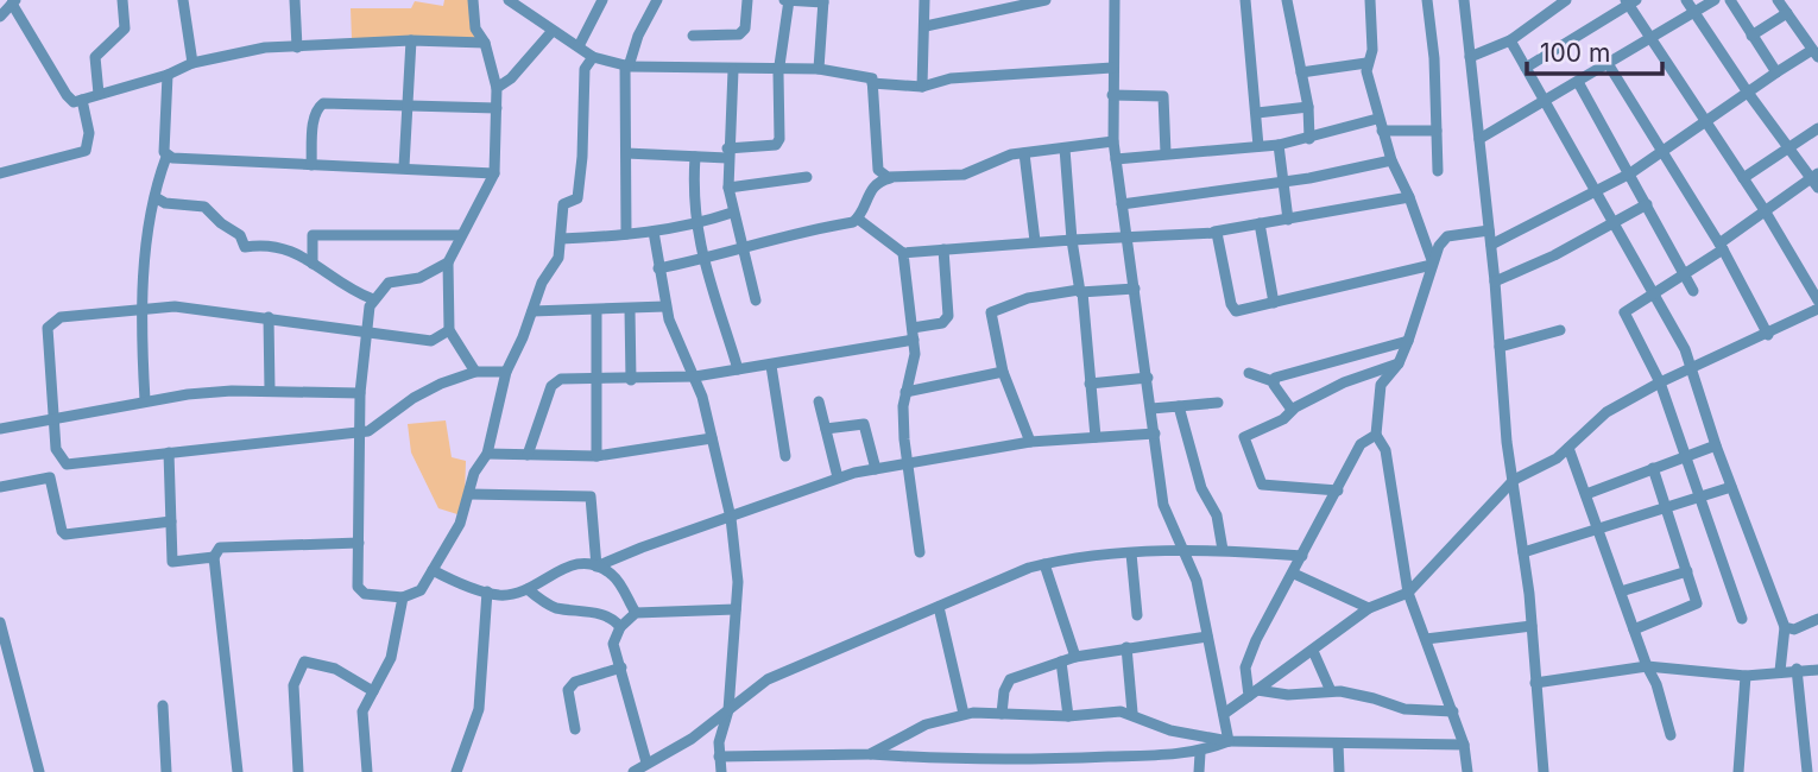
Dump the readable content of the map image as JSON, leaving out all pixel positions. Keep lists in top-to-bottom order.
{
  "scale_bar": "100 m"
}
